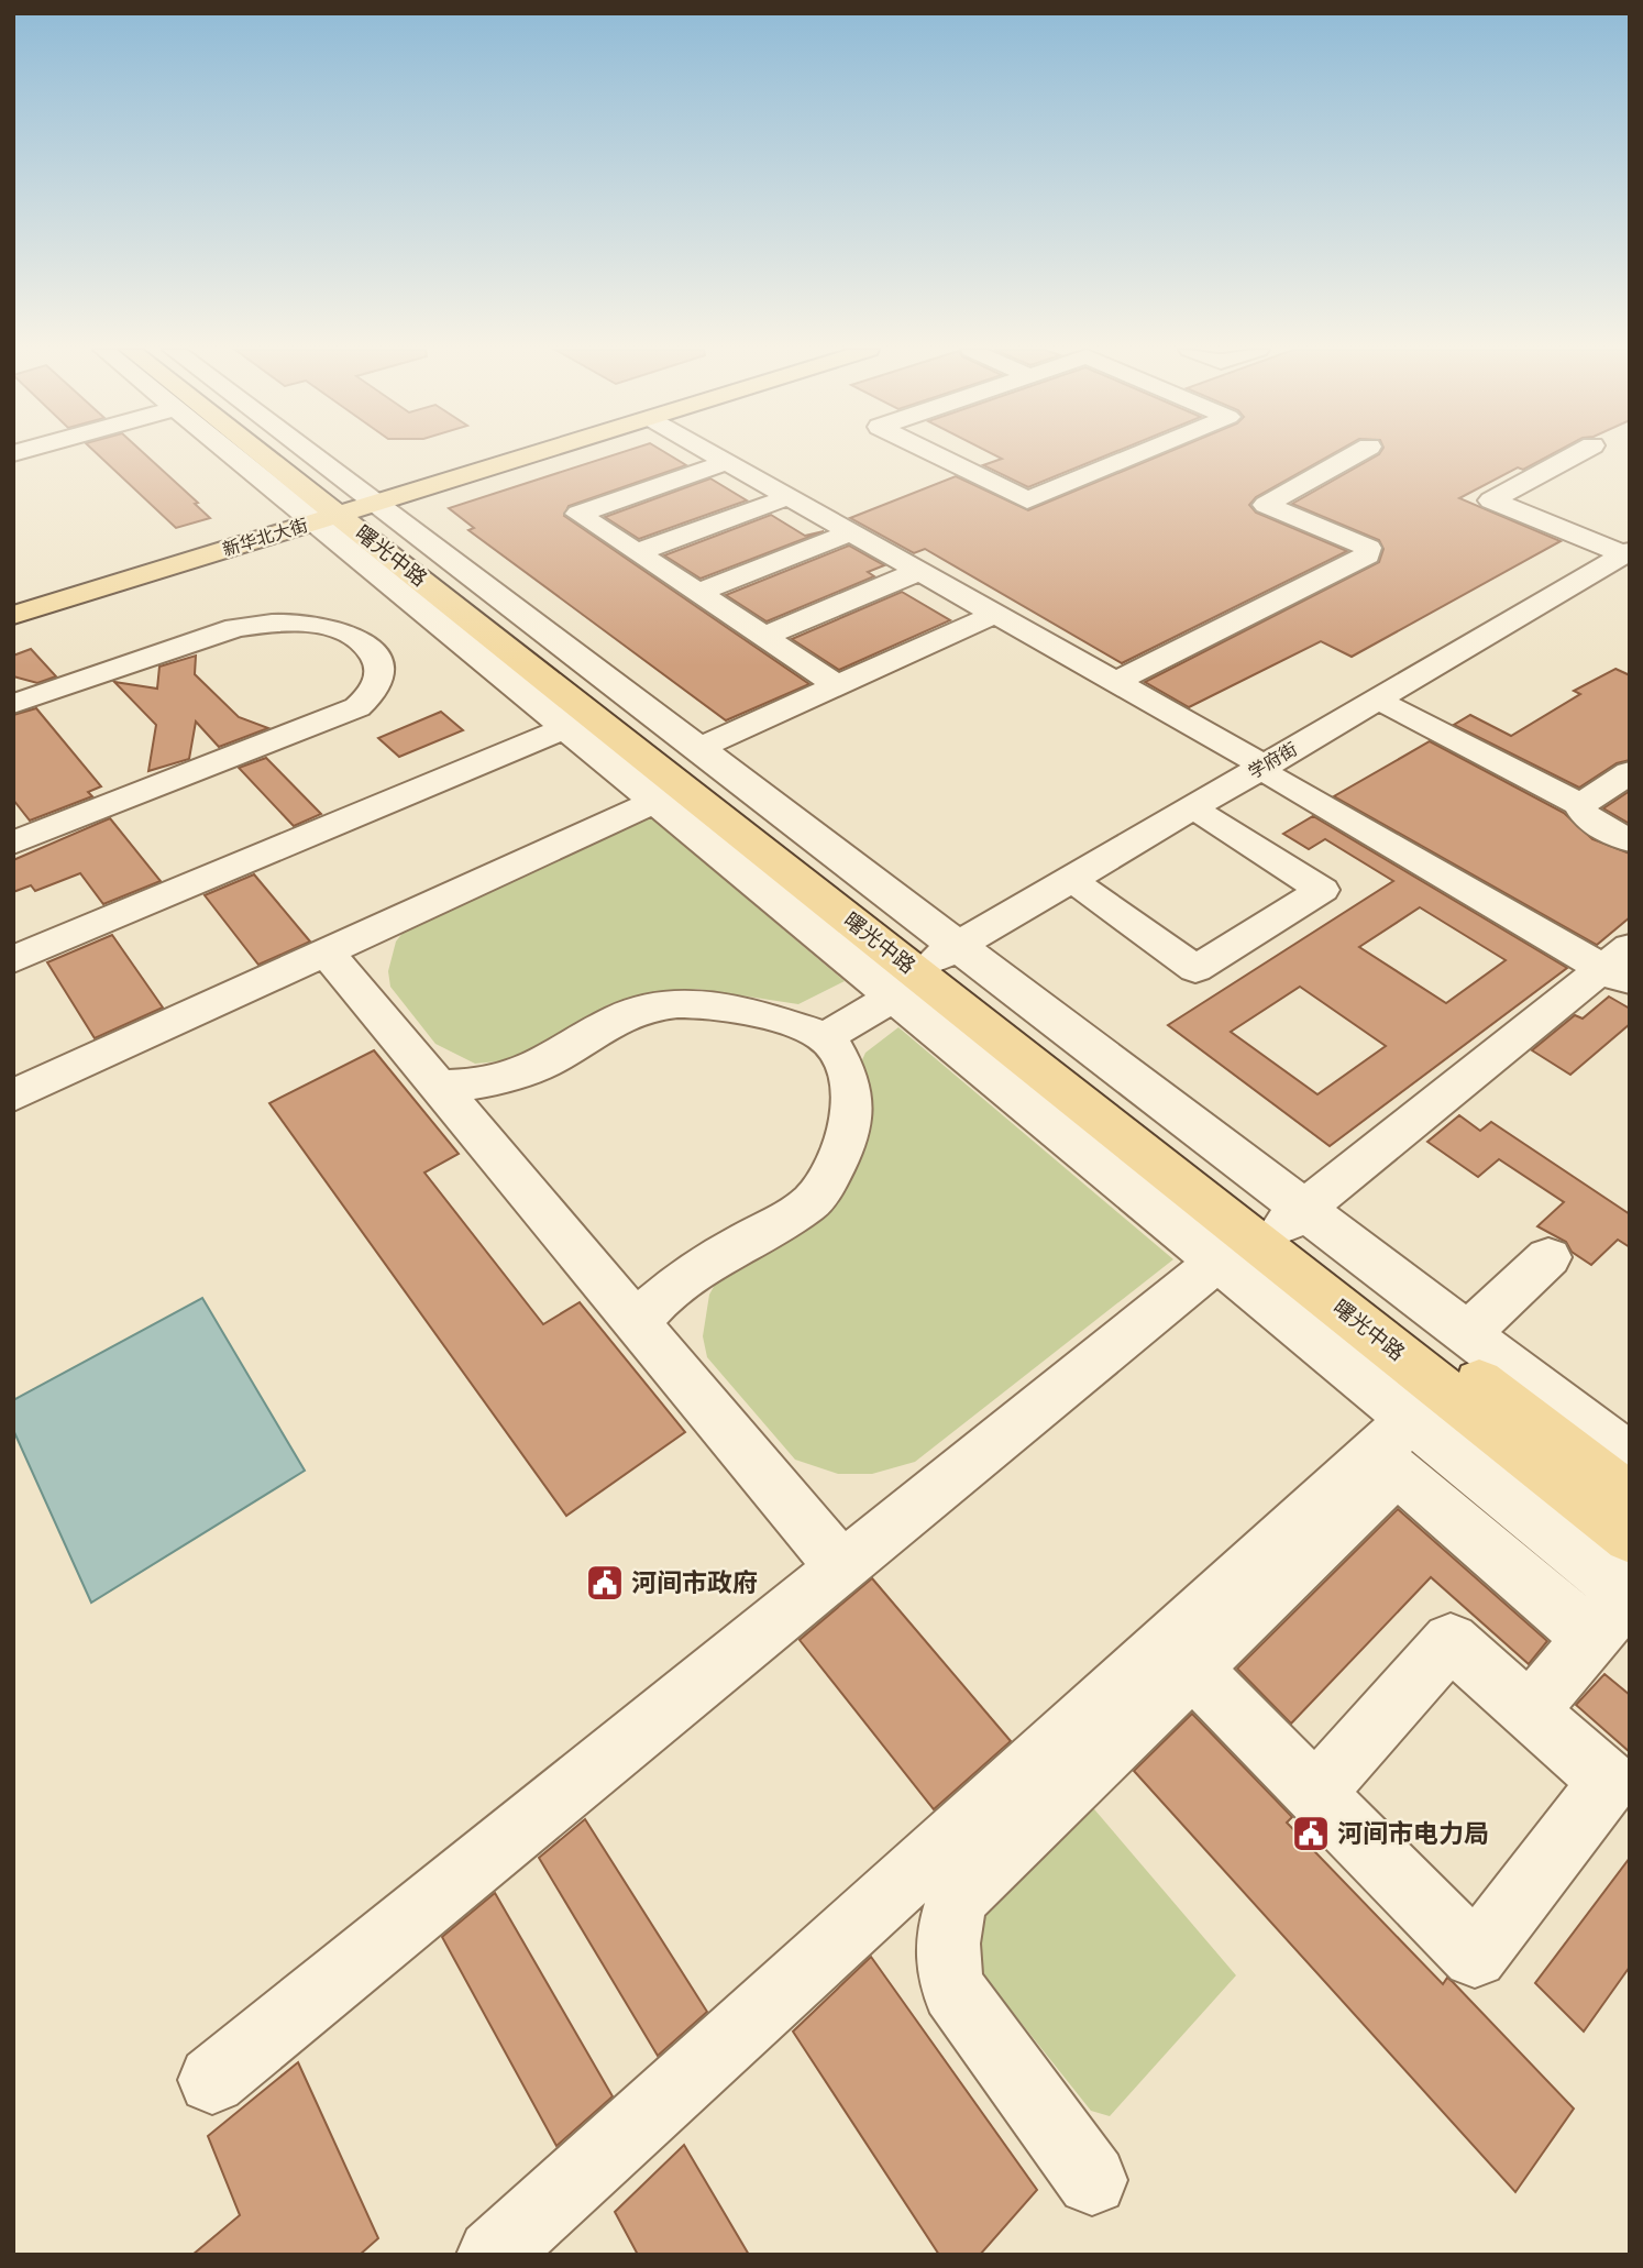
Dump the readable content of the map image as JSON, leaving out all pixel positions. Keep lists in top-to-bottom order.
{
  "streets": {
    "main road": ["新华北大街", "曙光中路"],
    "street": ["学府街"]
  },
  "crossings": [
    ["新华北大街", "曙光中路"],
    ["曙光中路", "学府街"]
  ],
  "places": {
    "public building": ["河间市政府", "河间市电力局"]
  }
}
